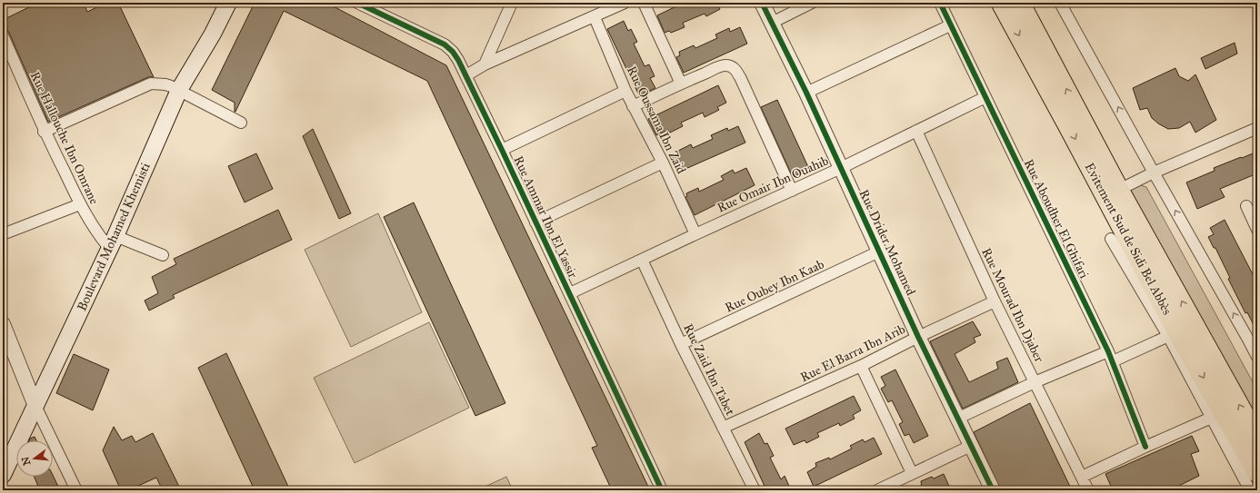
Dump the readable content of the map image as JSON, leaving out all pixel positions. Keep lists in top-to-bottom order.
{
  "streets": {
    "highway": ["Evitement Sud de Sidi Bel Abbès"],
    "main road": ["Boulevard Mohamed Khemisti"],
    "street": [
      "Rue Oussama Ibn Zaid",
      "Rue Hallouche Ibn Omrane",
      "Rue Omair Ibn Ouahib",
      "Rue Ammar Ibn El Yassir",
      "Rue Aboudher El Ghifari",
      "Rue Drider Mohamed",
      "Rue Oubey Ibn Kaab",
      "Rue Mourad Ibn Djaber",
      "Rue El Barra Ibn Arib",
      "Rue Zaid Ibn Tabet"
    ]
  },
  "crossings": [
    ["Rue Oussama Ibn Zaid", "Rue Omair Ibn Ouahib"],
    ["Rue Hallouche Ibn Omrane", "Boulevard Mohamed Khemisti"],
    ["Rue Omair Ibn Ouahib", "Rue Ammar Ibn El Yassir"],
    ["Rue Omair Ibn Ouahib", "Rue Aboudher El Ghifari"],
    ["Rue Omair Ibn Ouahib", "Rue Drider Mohamed"],
    ["Rue Omair Ibn Ouahib", "Rue Mourad Ibn Djaber"],
    ["Rue Omair Ibn Ouahib", "Rue Zaid Ibn Tabet"],
    ["Rue Drider Mohamed", "Rue Oubey Ibn Kaab"],
    ["Rue Drider Mohamed", "Rue El Barra Ibn Arib"],
    ["Rue Oubey Ibn Kaab", "Rue Zaid Ibn Tabet"],
    ["Rue Mourad Ibn Djaber", "Rue El Barra Ibn Arib"],
    ["Rue El Barra Ibn Arib", "Rue Zaid Ibn Tabet"]
  ],
  "north": "left"
}
